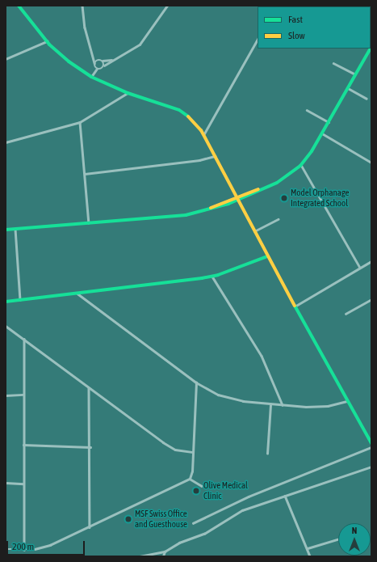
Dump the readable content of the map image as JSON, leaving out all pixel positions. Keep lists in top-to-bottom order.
{
  "places": ["Model Orphanage Integrated School", "Olive Medical Clinic", "MSF Swiss Office and Guesthouse"],
  "legend": ["Fast", "Slow"],
  "scale_bar": "200 m",
  "north": "top"
}
